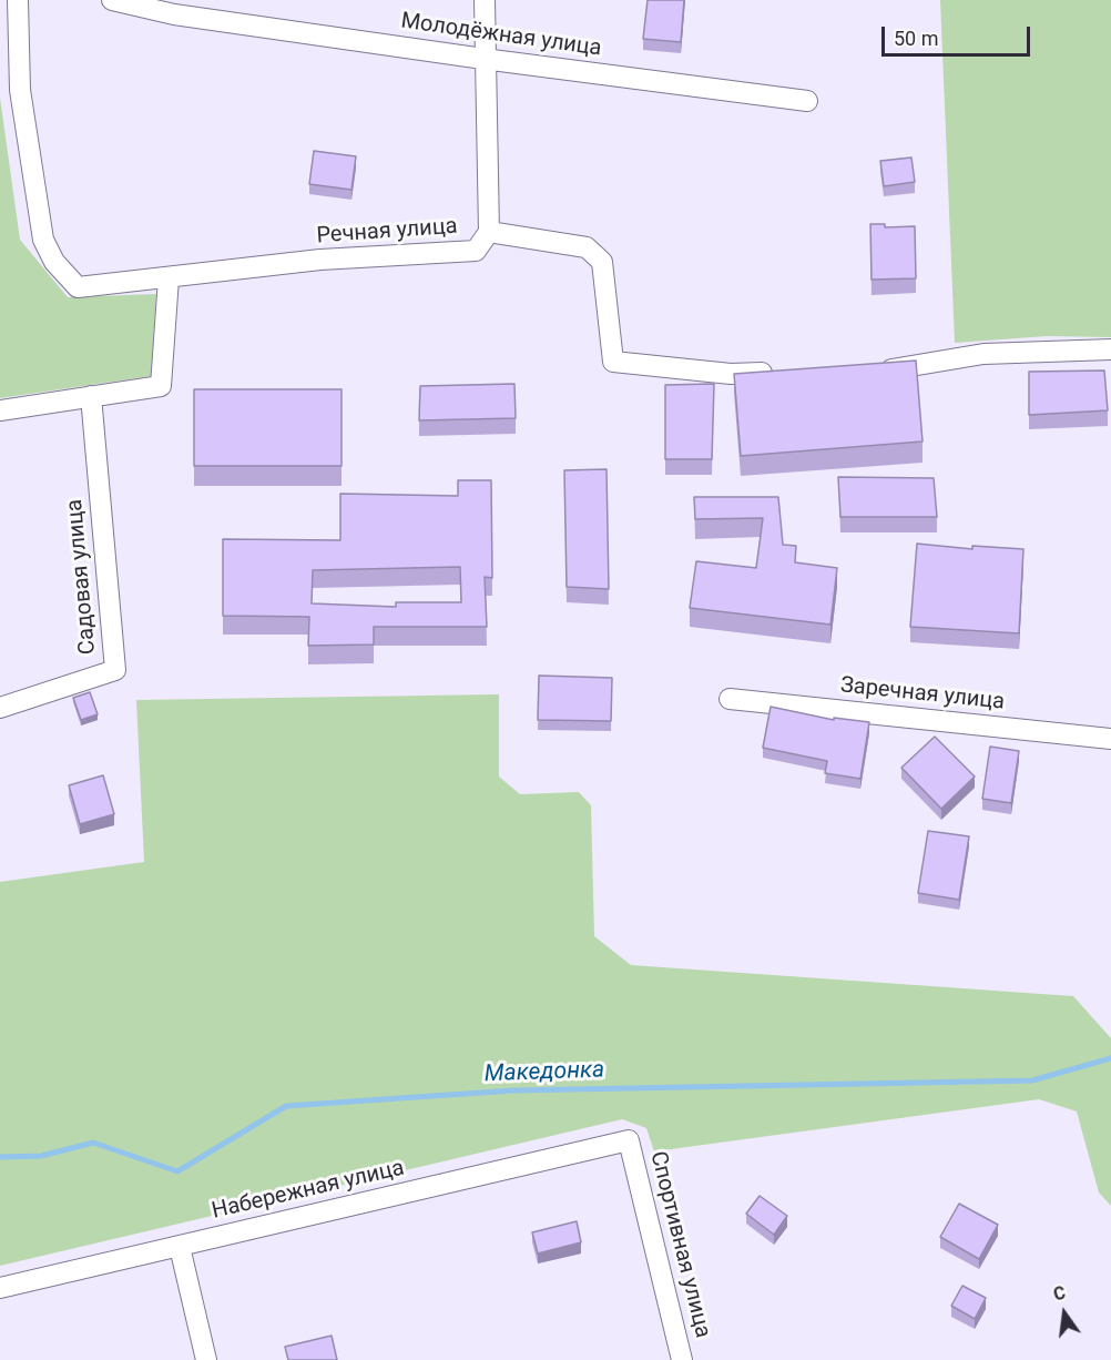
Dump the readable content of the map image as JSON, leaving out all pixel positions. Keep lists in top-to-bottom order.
{
  "streets": {
    "street": [
      "Молодёжная улица",
      "Речная улица",
      "Садовая улица",
      "Заречная улица",
      "Набережная улица",
      "Спортивная улица"
    ]
  },
  "crossings": [
    ["Набережная улица", "Спортивная улица"]
  ],
  "water": ["Македонка"],
  "scale_bar": "50 m",
  "north": "top"
}
